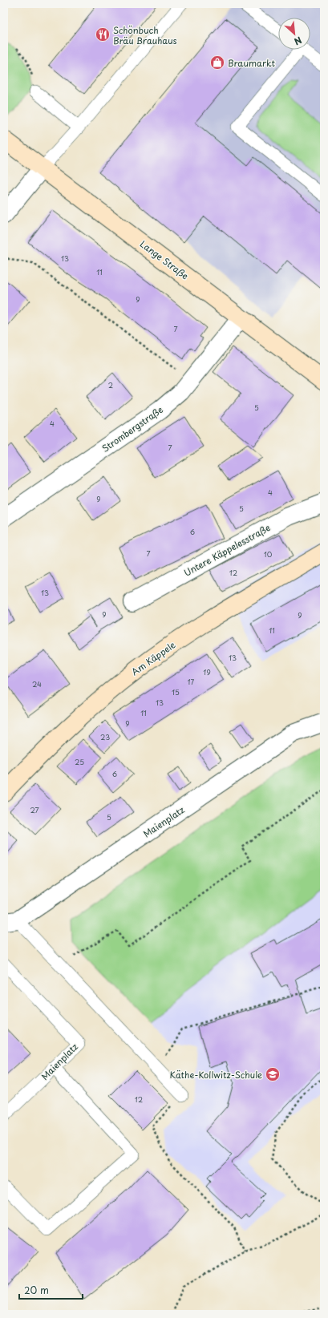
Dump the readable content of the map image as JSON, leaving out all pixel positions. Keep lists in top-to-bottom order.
{
  "streets": {
    "street": [
      "Lange Straße",
      "Strombergstraße",
      "Untere Käppelesstraße",
      "Am Käppele",
      "Maienplatz"
    ]
  },
  "crossings": [
    ["Lange Straße", "Strombergstraße"]
  ],
  "places": {
    "restaurant": ["Schönbuch Bräu Brauhaus"],
    "shop": ["Braumarkt"],
    "school or university": ["Käthe-Kollwitz-Schule"]
  },
  "house_numbers": [
    "13",
    "11",
    "9",
    "7",
    "2",
    "5",
    "4",
    "7",
    "4",
    "9",
    "5",
    "6",
    "7",
    "10",
    "12",
    "13",
    "9",
    "9",
    "11",
    "13",
    "19",
    "17",
    "24",
    "15",
    "13",
    "11",
    "9",
    "23",
    "25",
    "6",
    "27",
    "5",
    "12"
  ],
  "scale_bar": "20 m",
  "north": "bottom right"
}
